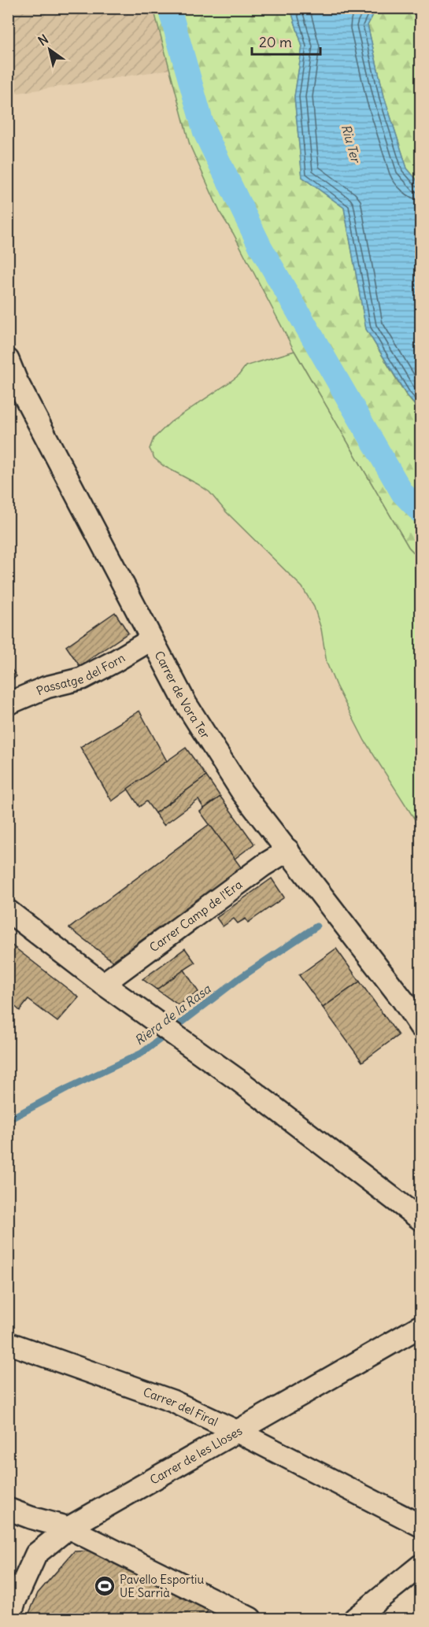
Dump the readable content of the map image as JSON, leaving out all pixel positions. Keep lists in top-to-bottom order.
{
  "streets": {
    "street": [
      "Passatge del Forn",
      "Carrer de Vora Ter",
      "Carrer Camp de l'Era",
      "Carrer del Firal",
      "Carrer de les Lloses"
    ]
  },
  "crossings": [
    ["Passatge del Forn", "Carrer de Vora Ter"],
    ["Carrer de Vora Ter", "Carrer Camp de l'Era"],
    ["Carrer del Firal", "Carrer de les Lloses"]
  ],
  "water": ["Riu Ter", "Riera de la Rasa"],
  "places": {
    "sports": ["Pavello Esportiu UE Sarrià"]
  },
  "scale_bar": "20 m",
  "north": "top left"
}
